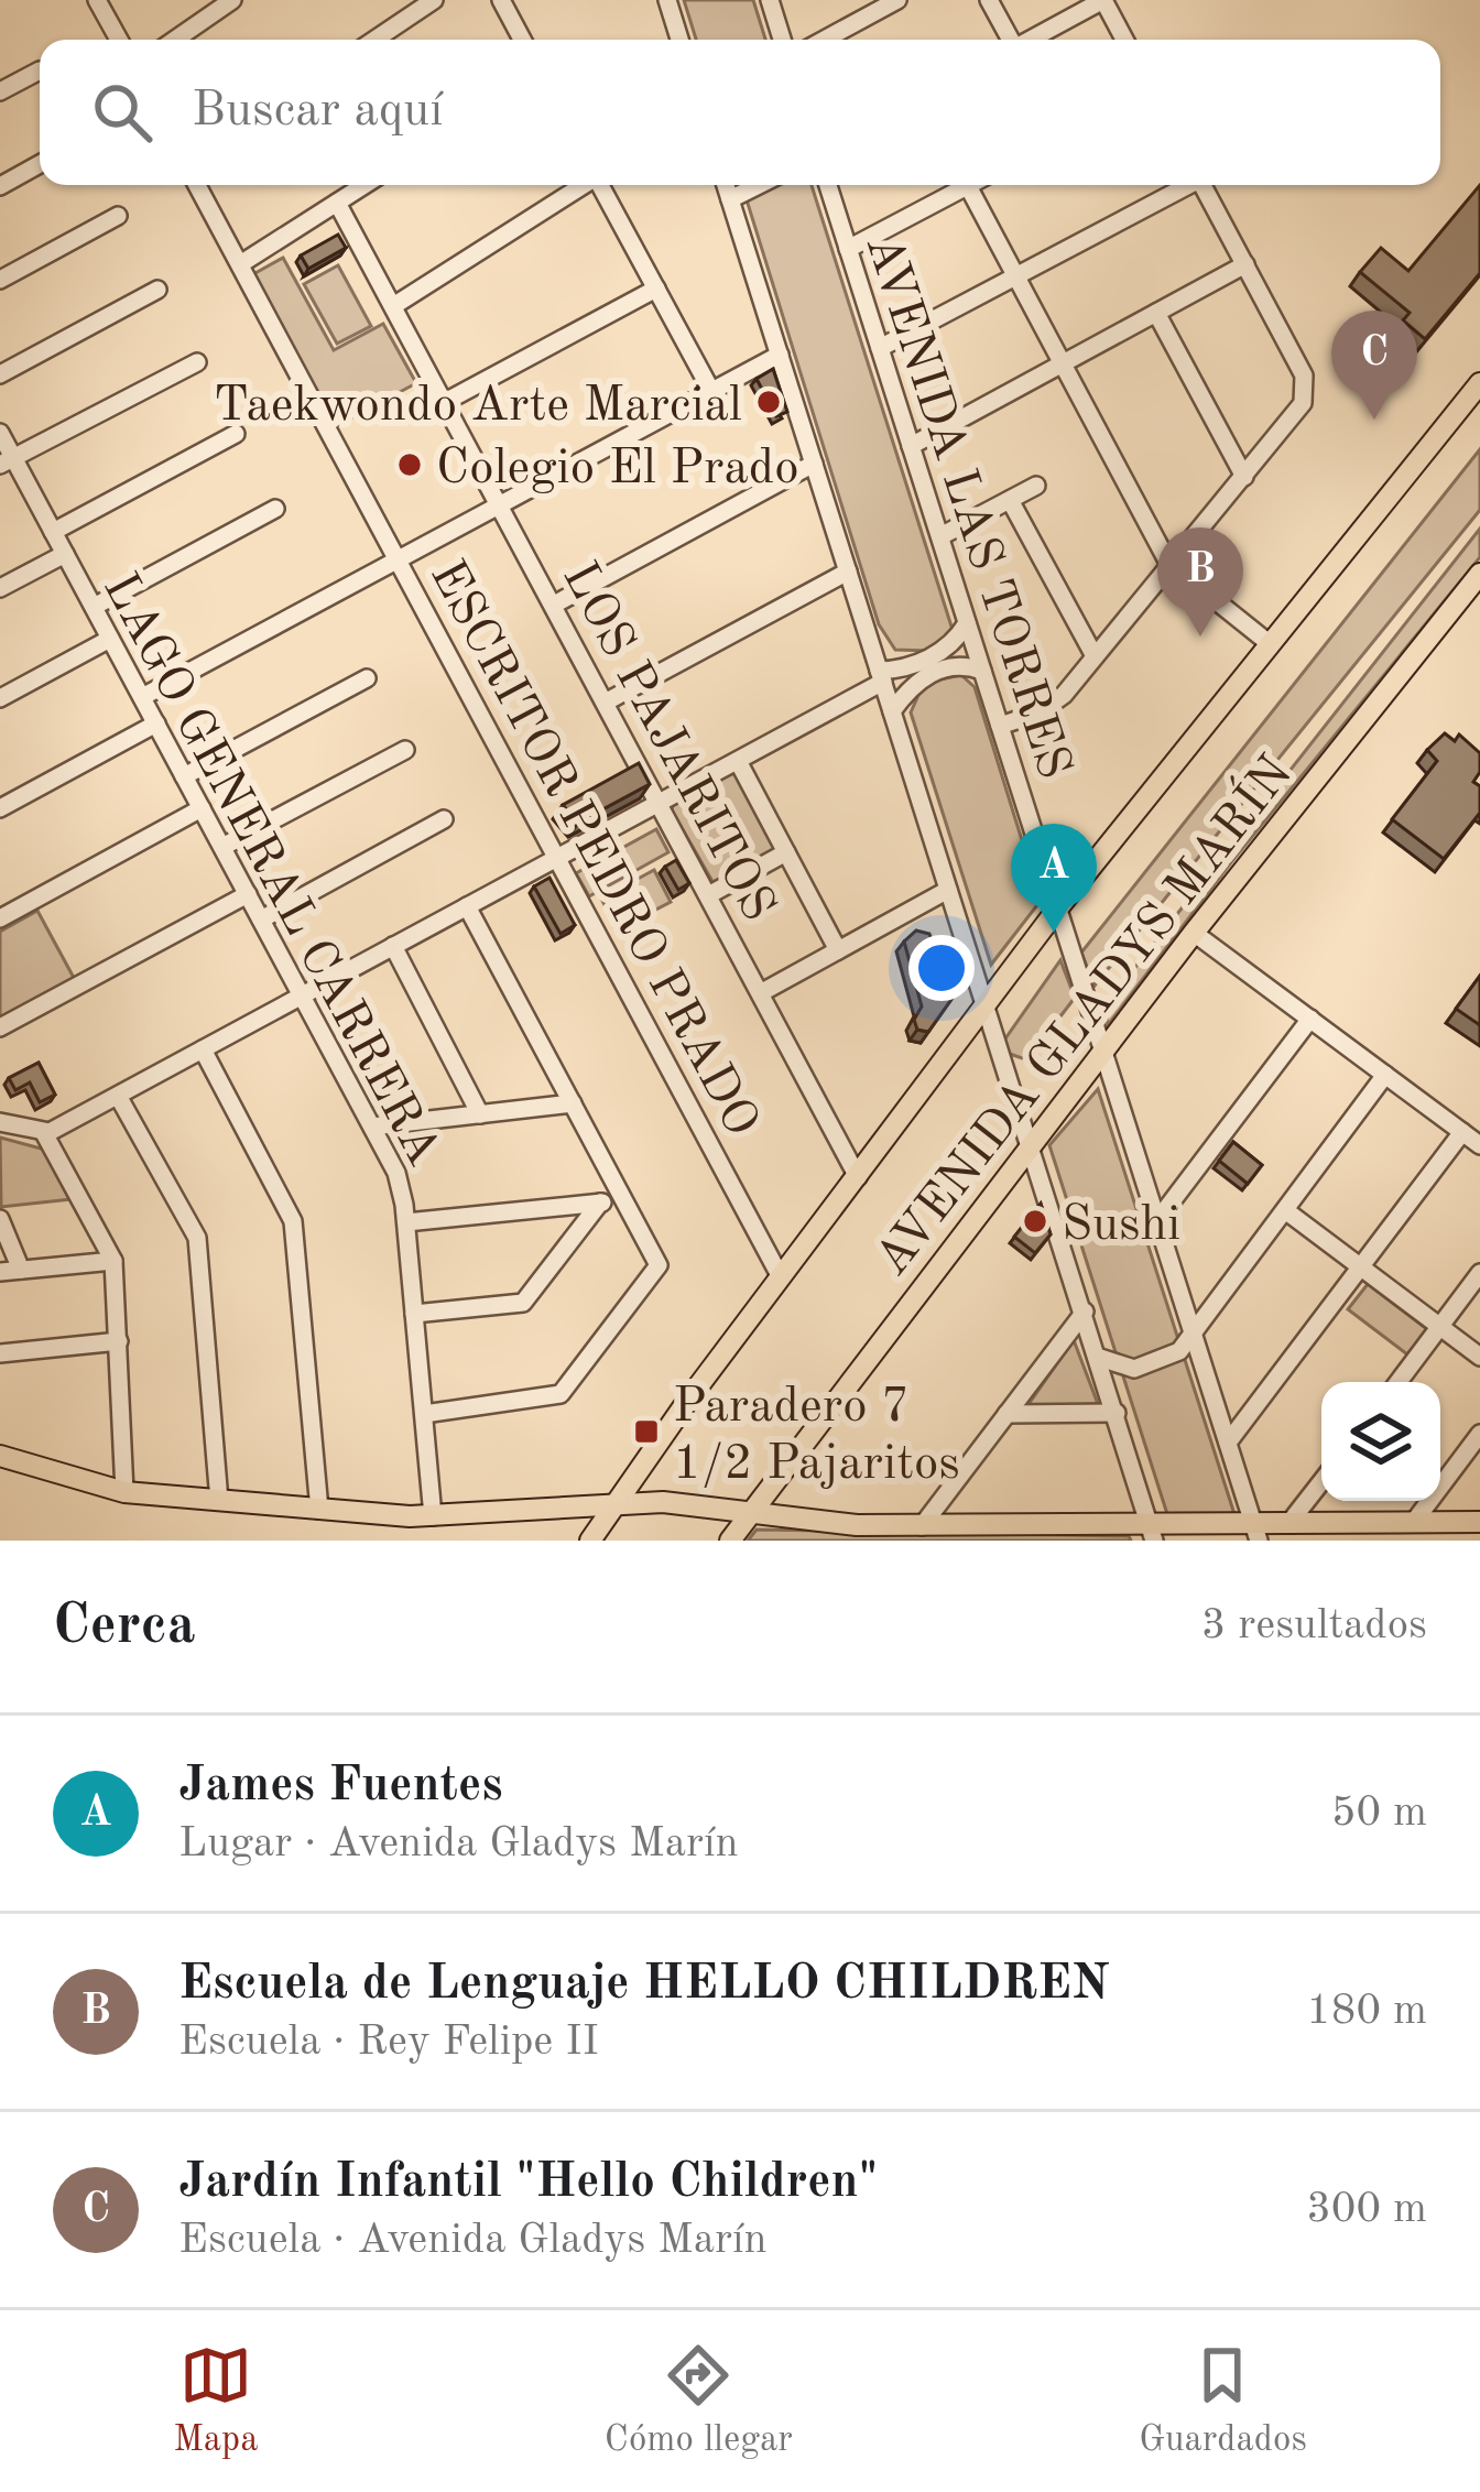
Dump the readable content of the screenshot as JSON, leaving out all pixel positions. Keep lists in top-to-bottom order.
{
  "streets": {
    "main road": ["AVENIDA GLADYS MARÍN"],
    "street": [
      "AVENIDA LAS TORRES",
      "LOS PAJARITOS",
      "ESCRITOR PEDRO PRADO",
      "LAGO GENERAL CARRERA"
    ]
  },
  "crossings": [
    ["AVENIDA LAS TORRES", "AVENIDA GLADYS MARÍN"],
    ["LOS PAJARITOS", "AVENIDA GLADYS MARÍN"],
    ["ESCRITOR PEDRO PRADO", "AVENIDA GLADYS MARÍN"]
  ],
  "places": {
    "other": ["Taekwondo Arte Marcial", "Colegio El Prado", "Sushi"],
    "transit": ["Paradero 7 1/2 Pajaritos"]
  },
  "page": {
    "search": "Buscar aquí",
    "pins": ["C", "B", "A"],
    "heading": ["Cerca", "3 resultados"],
    "list": [
      {
        "mark": "A",
        "name": "James Fuentes",
        "note": "Lugar · Avenida Gladys Marín",
        "value": "50 m"
      },
      {
        "mark": "B",
        "name": "Escuela de Lenguaje HELLO CHILDREN",
        "note": "Escuela · Rey Felipe II",
        "value": "180 m"
      },
      {
        "mark": "C",
        "name": "Jardín Infantil \"Hello Children\"",
        "note": "Escuela · Avenida Gladys Marín",
        "value": "300 m"
      }
    ],
    "nav": ["Mapa", "Cómo llegar", "Guardados"]
  }
}
